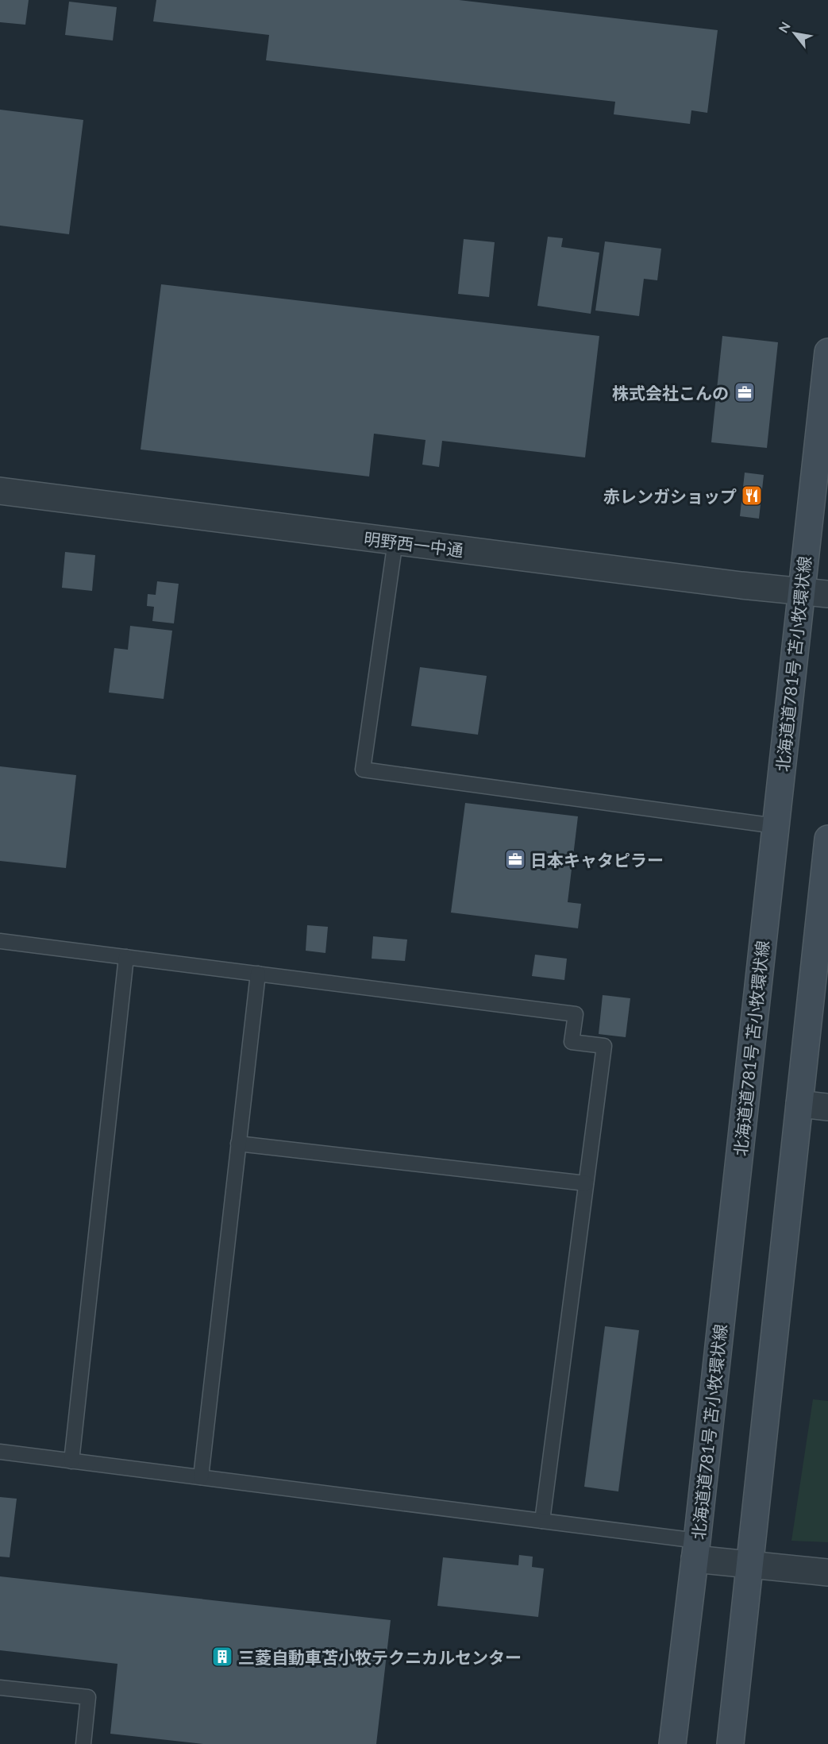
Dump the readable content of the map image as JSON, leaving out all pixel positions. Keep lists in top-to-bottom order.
{
  "streets": {
    "main road": ["北海道道781号 苫小牧環状線"],
    "street": ["明野西一中通"]
  },
  "crossings": [
    ["明野西一中通", "北海道道781号 苫小牧環状線"]
  ],
  "places": {
    "office": ["株式会社こんの", "日本キャタピラー"],
    "restaurant": ["赤レンガショップ"],
    "building": ["三菱自動車苫小牧テクニカルセンター"]
  },
  "north": "top left"
}
